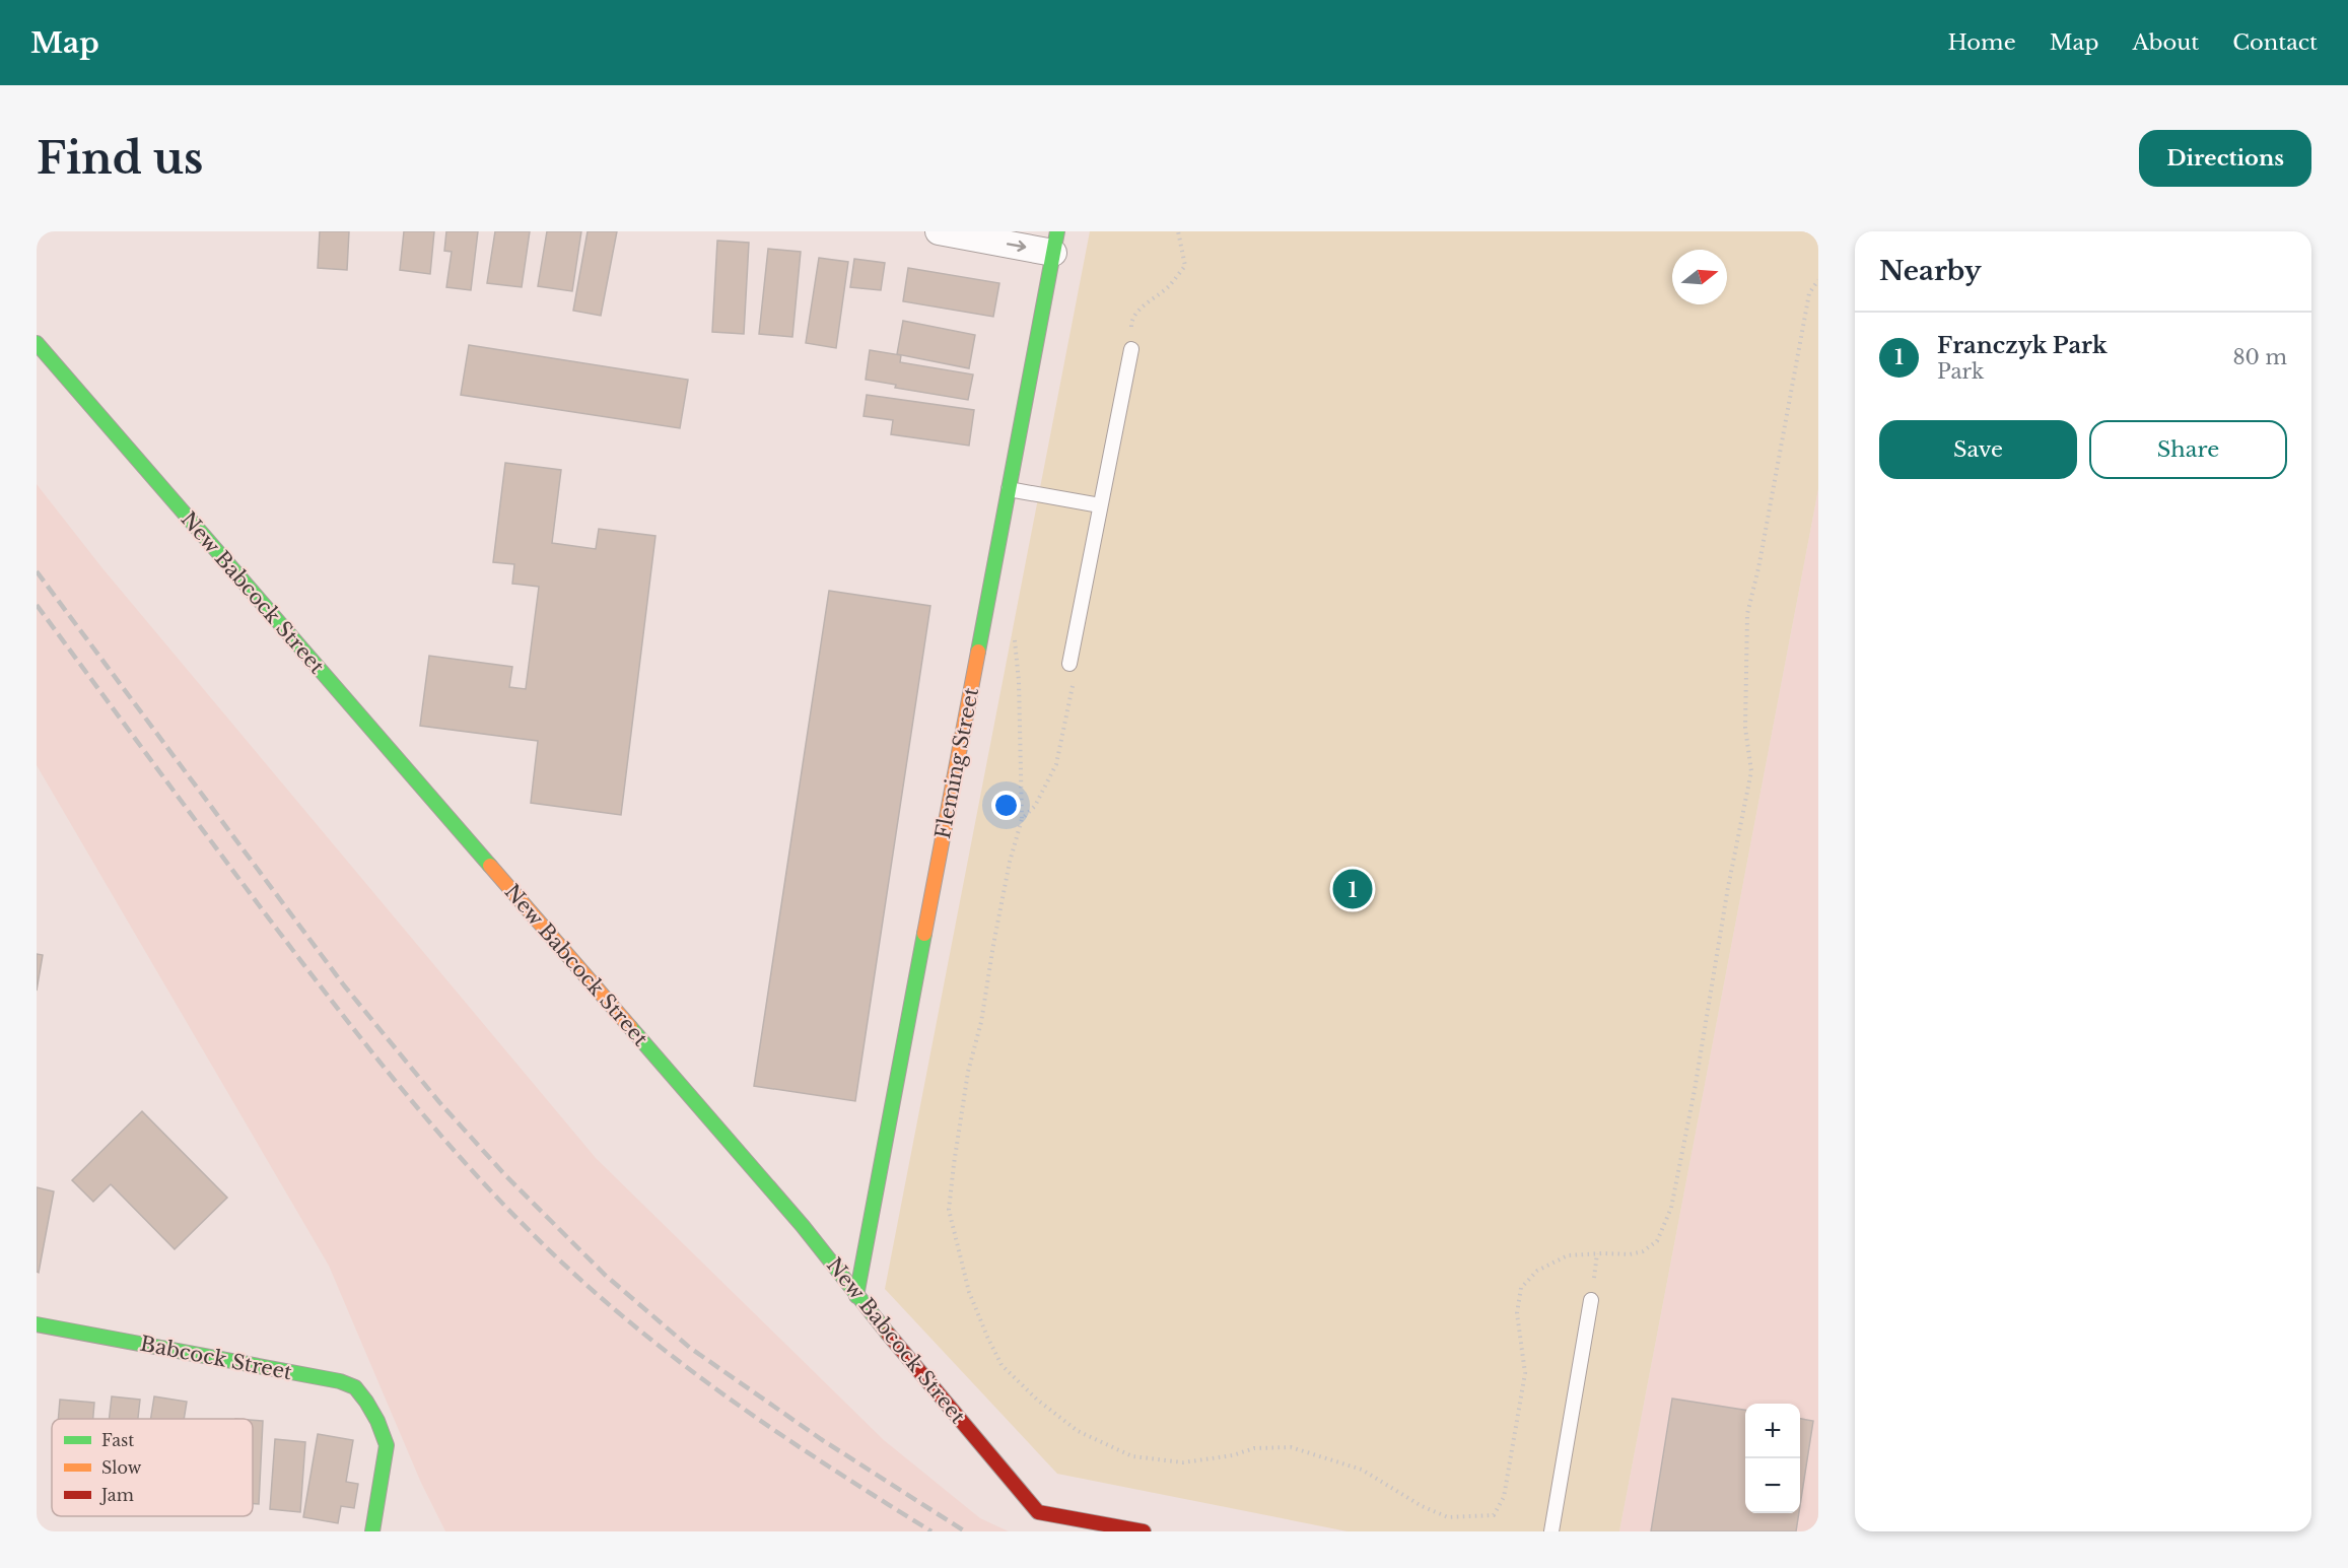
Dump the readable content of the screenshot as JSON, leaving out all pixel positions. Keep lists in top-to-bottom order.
{
  "streets": {
    "street": ["New Babcock Street", "Fleming Street", "Babcock Street"]
  },
  "crossings": [
    ["New Babcock Street", "Fleming Street"]
  ],
  "legend": ["Fast", "Slow", "Jam"],
  "north": "right",
  "page": {
    "header": "Map",
    "nav": [
      "Home",
      "Map",
      "About",
      "Contact"
    ],
    "buttons": [
      "Directions",
      ["Save", "Share"]
    ],
    "title": "Find us",
    "heading": "Nearby",
    "list": [
      {
        "mark": "1",
        "name": "Franczyk Park",
        "note": "Park",
        "value": "80 m"
      }
    ],
    "pins": "1",
    "map_buttons": ["+", "−"]
  }
}
